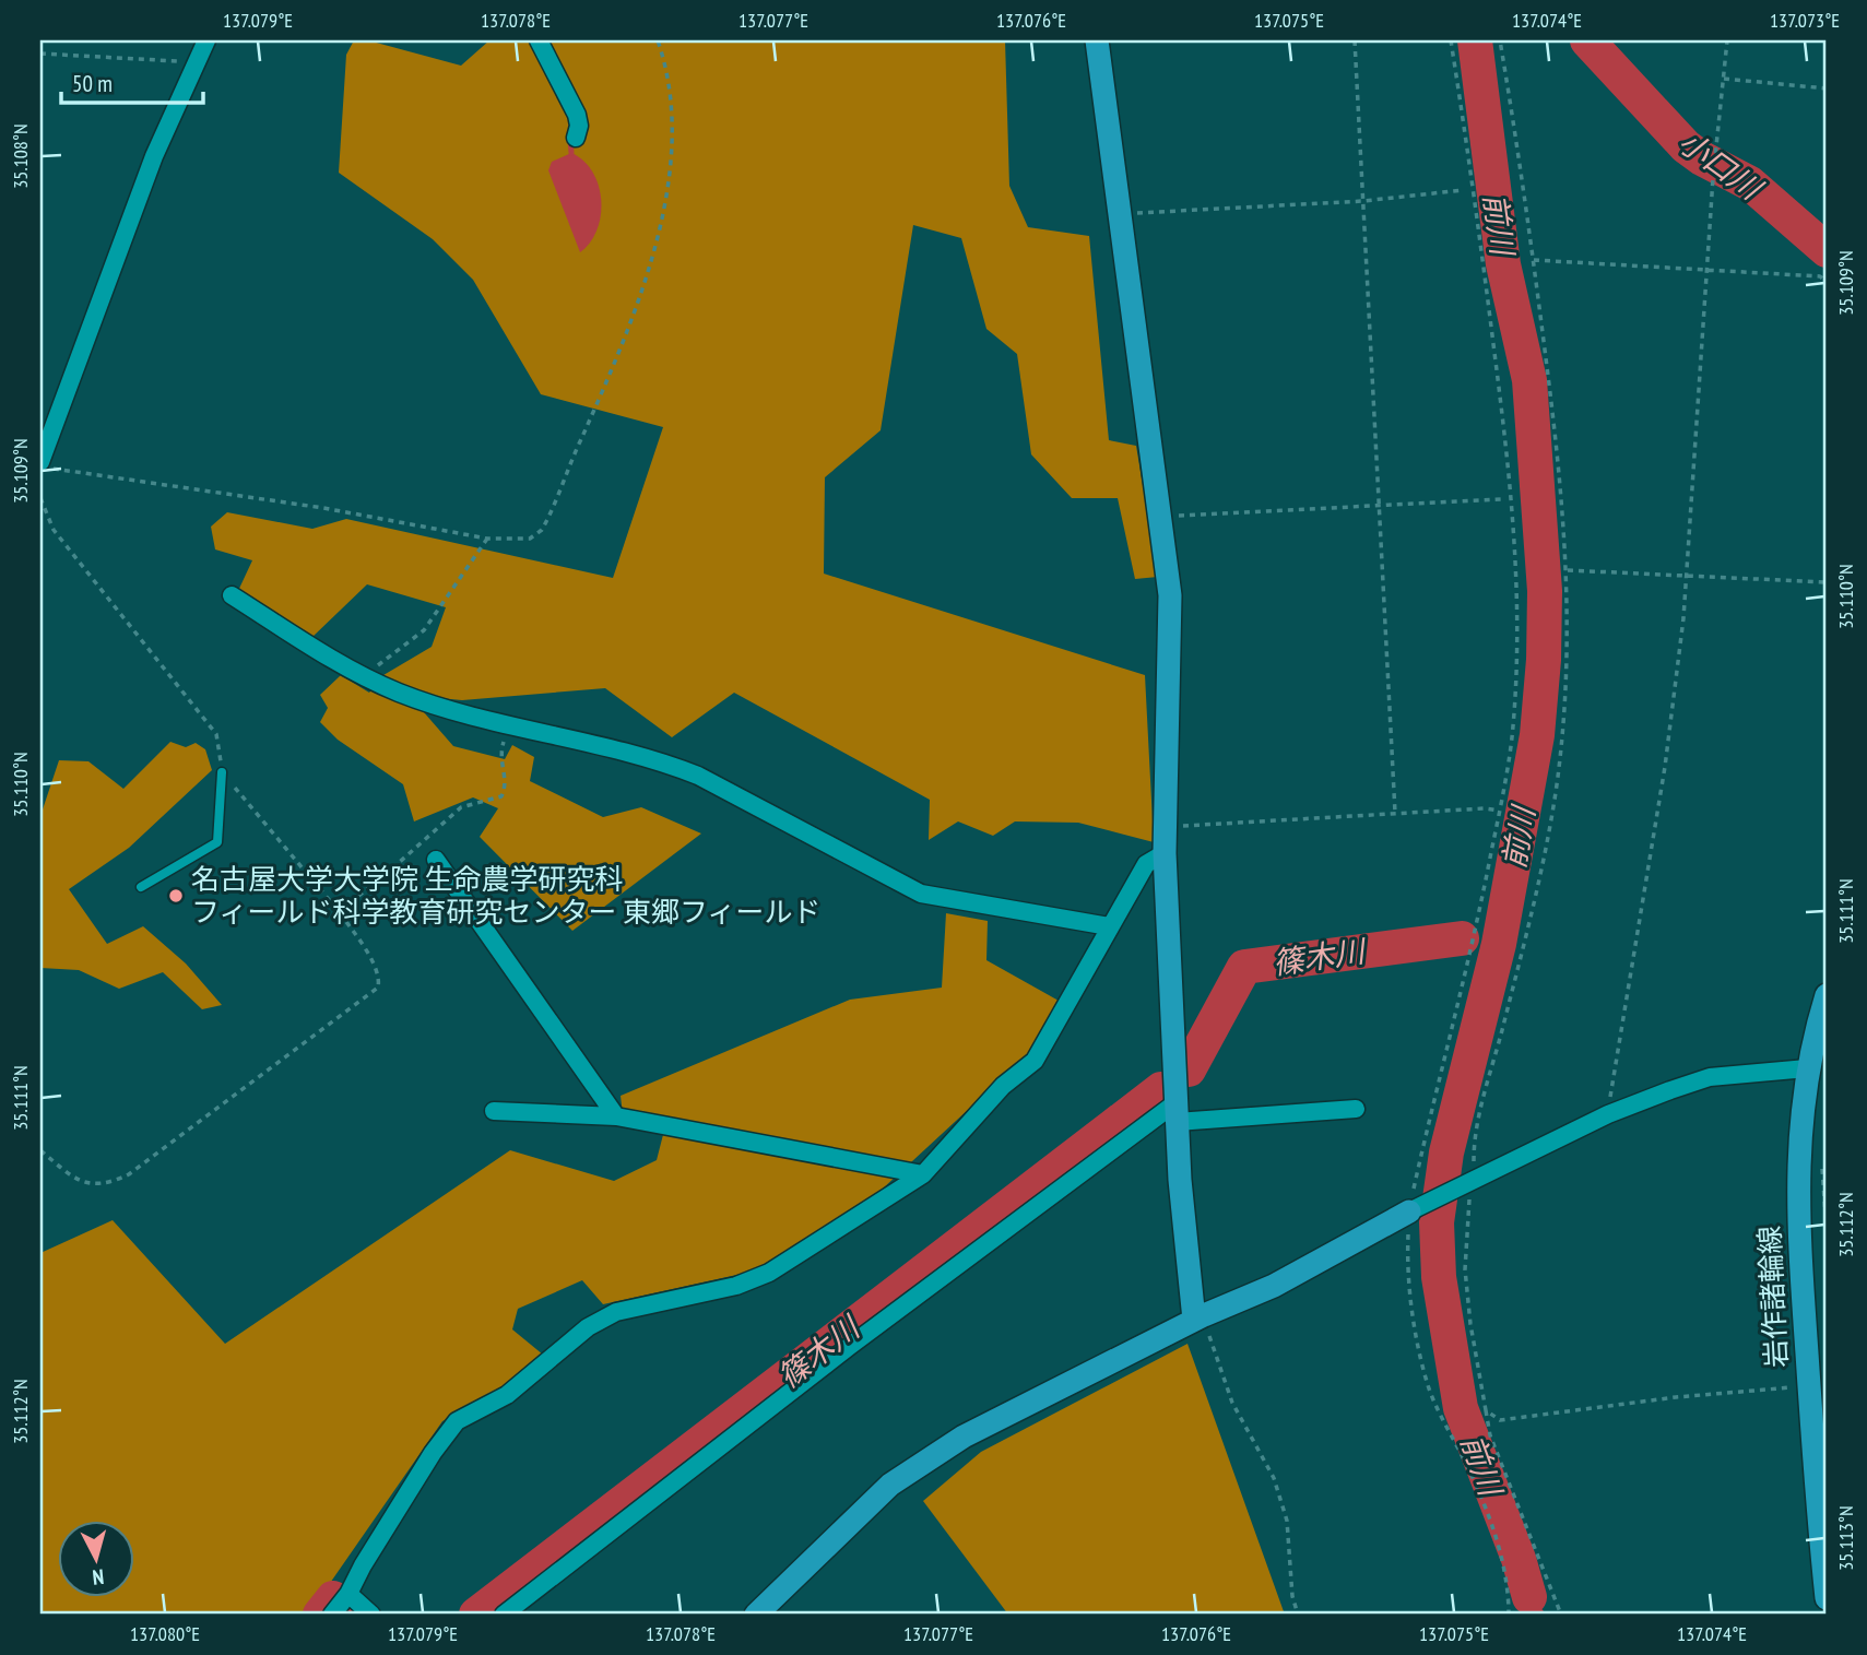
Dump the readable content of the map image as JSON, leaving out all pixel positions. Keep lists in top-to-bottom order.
{
  "streets": {
    "street": ["岩作諸輪線"]
  },
  "water": ["小口川", "前川", "篠木川"],
  "places": ["名古屋大学大学院 生命農学研究科 フィールド科学教育研究センター 東郷フィールド"],
  "scale_bar": "50 m",
  "north": "bottom",
  "coordinates": [
    "137.079°E",
    "137.078°E",
    "137.077°E",
    "137.076°E",
    "137.075°E",
    "137.074°E",
    "137.073°E",
    "35.108°N",
    "35.109°N",
    "35.110°N",
    "35.111°N",
    "35.112°N",
    "35.113°N",
    "137.080°E"
  ]
}
